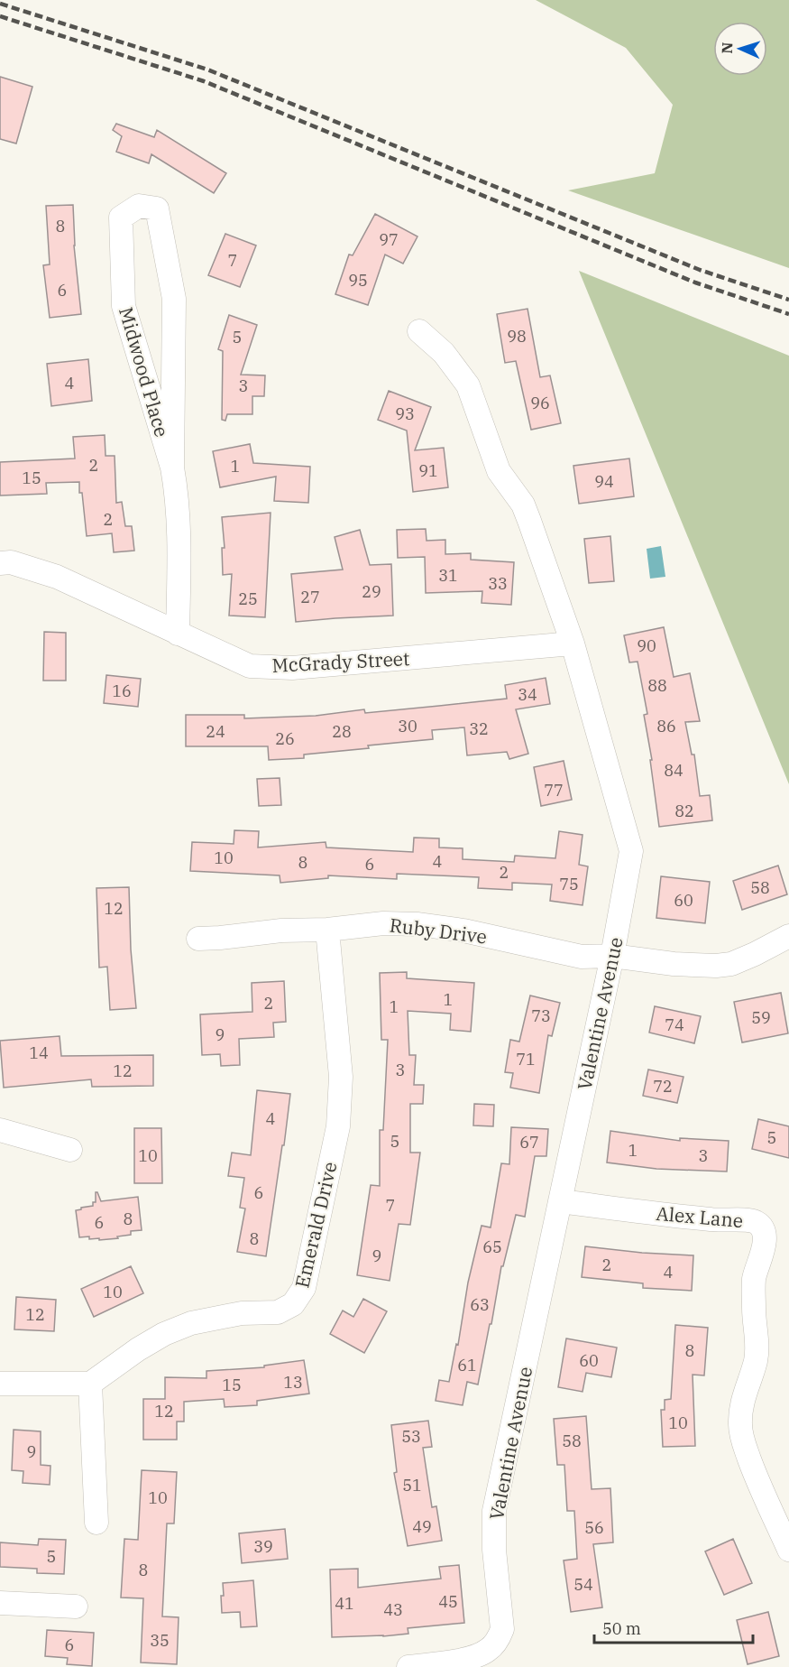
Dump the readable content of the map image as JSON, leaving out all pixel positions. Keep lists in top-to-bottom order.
{
  "streets": {
    "street": [
      "Midwood Place",
      "McGrady Street",
      "Ruby Drive",
      "Valentine Avenue",
      "Alex Lane",
      "Emerald Drive"
    ]
  },
  "crossings": [
    ["Midwood Place", "McGrady Street"],
    ["McGrady Street", "Valentine Avenue"],
    ["Ruby Drive", "Valentine Avenue"],
    ["Ruby Drive", "Emerald Drive"],
    ["Valentine Avenue", "Alex Lane"]
  ],
  "house_numbers": [
    "8",
    "97",
    "7",
    "95",
    "6",
    "98",
    "5",
    "4",
    "3",
    "96",
    "93",
    "2",
    "1",
    "91",
    "15",
    "94",
    "2",
    "31",
    "33",
    "29",
    "27",
    "25",
    "90",
    "88",
    "16",
    "34",
    "30",
    "86",
    "32",
    "24",
    "28",
    "26",
    "84",
    "77",
    "82",
    "10",
    "4",
    "8",
    "6",
    "2",
    "75",
    "58",
    "60",
    "12",
    "1",
    "2",
    "1",
    "73",
    "59",
    "74",
    "9",
    "14",
    "71",
    "3",
    "12",
    "72",
    "4",
    "5",
    "5",
    "67",
    "1",
    "10",
    "3",
    "6",
    "7",
    "8",
    "6",
    "8",
    "65",
    "9",
    "2",
    "4",
    "10",
    "63",
    "12",
    "8",
    "60",
    "61",
    "13",
    "15",
    "12",
    "10",
    "53",
    "58",
    "9",
    "51",
    "10",
    "49",
    "56",
    "39",
    "5",
    "8",
    "54",
    "45",
    "41",
    "43",
    "35",
    "6"
  ],
  "scale_bar": "50 m",
  "north": "left"
}
